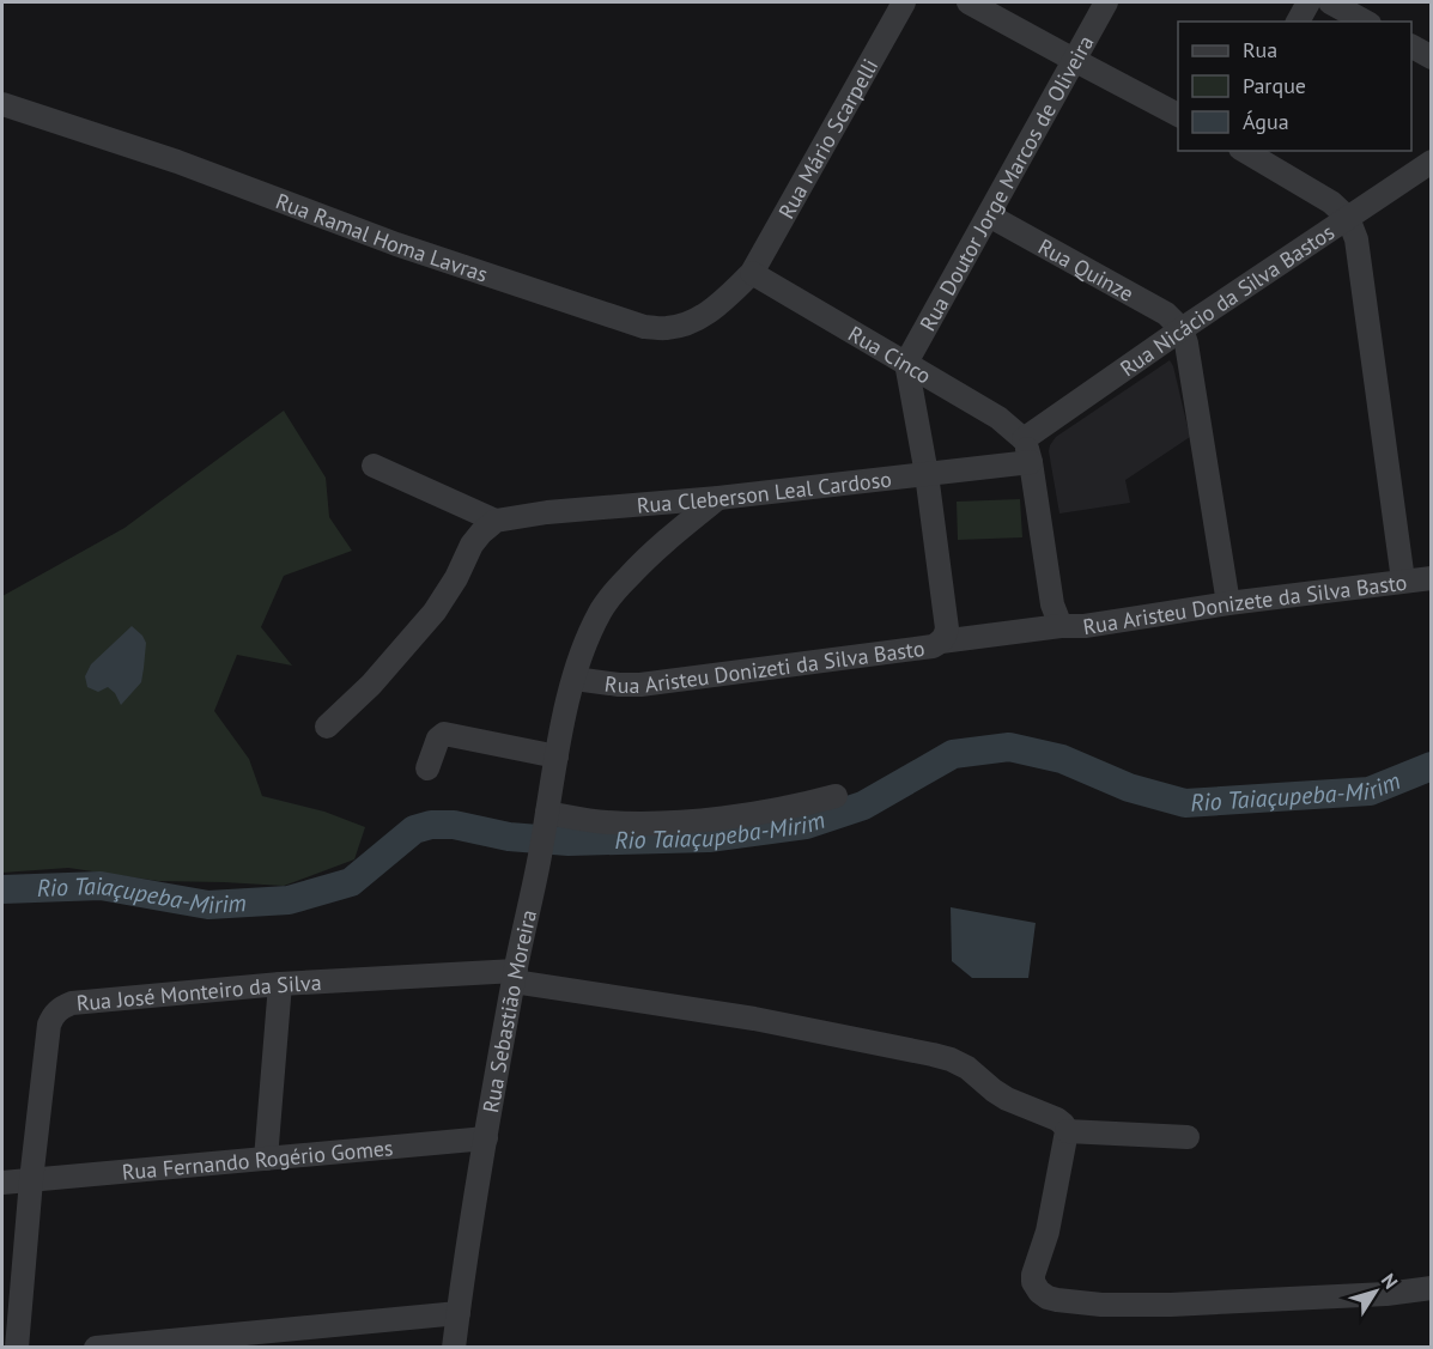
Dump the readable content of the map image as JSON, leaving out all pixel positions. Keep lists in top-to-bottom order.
{
  "streets": {
    "street": [
      "Rua Mário Scarpelli",
      "Rua Doutor Jorge Marcos de Oliveira",
      "Rua Ramal Homa Lavras",
      "Rua Quinze",
      "Rua Nicácio da Silva Bastos",
      "Rua Cinco",
      "Rua Cleberson Leal Cardoso",
      "Rua Aristeu Donizete da Silva Basto",
      "Rua Aristeu Donizeti da Silva Basto",
      "Rua José Monteiro da Silva",
      "Rua Sebastião Moreira",
      "Rua Fernando Rogério Gomes"
    ]
  },
  "crossings": [
    ["Rua Mário Scarpelli", "Rua Ramal Homa Lavras"],
    ["Rua Mário Scarpelli", "Rua Cinco"],
    ["Rua Doutor Jorge Marcos de Oliveira", "Rua Quinze"],
    ["Rua Doutor Jorge Marcos de Oliveira", "Rua Cinco"],
    ["Rua Ramal Homa Lavras", "Rua Cinco"],
    ["Rua Quinze", "Rua Nicácio da Silva Bastos"],
    ["Rua Nicácio da Silva Bastos", "Rua Cinco"],
    ["Rua Cleberson Leal Cardoso", "Rua Sebastião Moreira"],
    ["Rua Aristeu Donizete da Silva Basto", "Rua Aristeu Donizeti da Silva Basto"],
    ["Rua Aristeu Donizeti da Silva Basto", "Rua Sebastião Moreira"],
    ["Rua José Monteiro da Silva", "Rua Sebastião Moreira"],
    ["Rua José Monteiro da Silva", "Rua Fernando Rogério Gomes"],
    ["Rua Sebastião Moreira", "Rua Fernando Rogério Gomes"]
  ],
  "water": ["Rio Taiaçupeba-Mirim"],
  "legend": ["Rua", "Parque", "Água"],
  "north": "top right"
}
